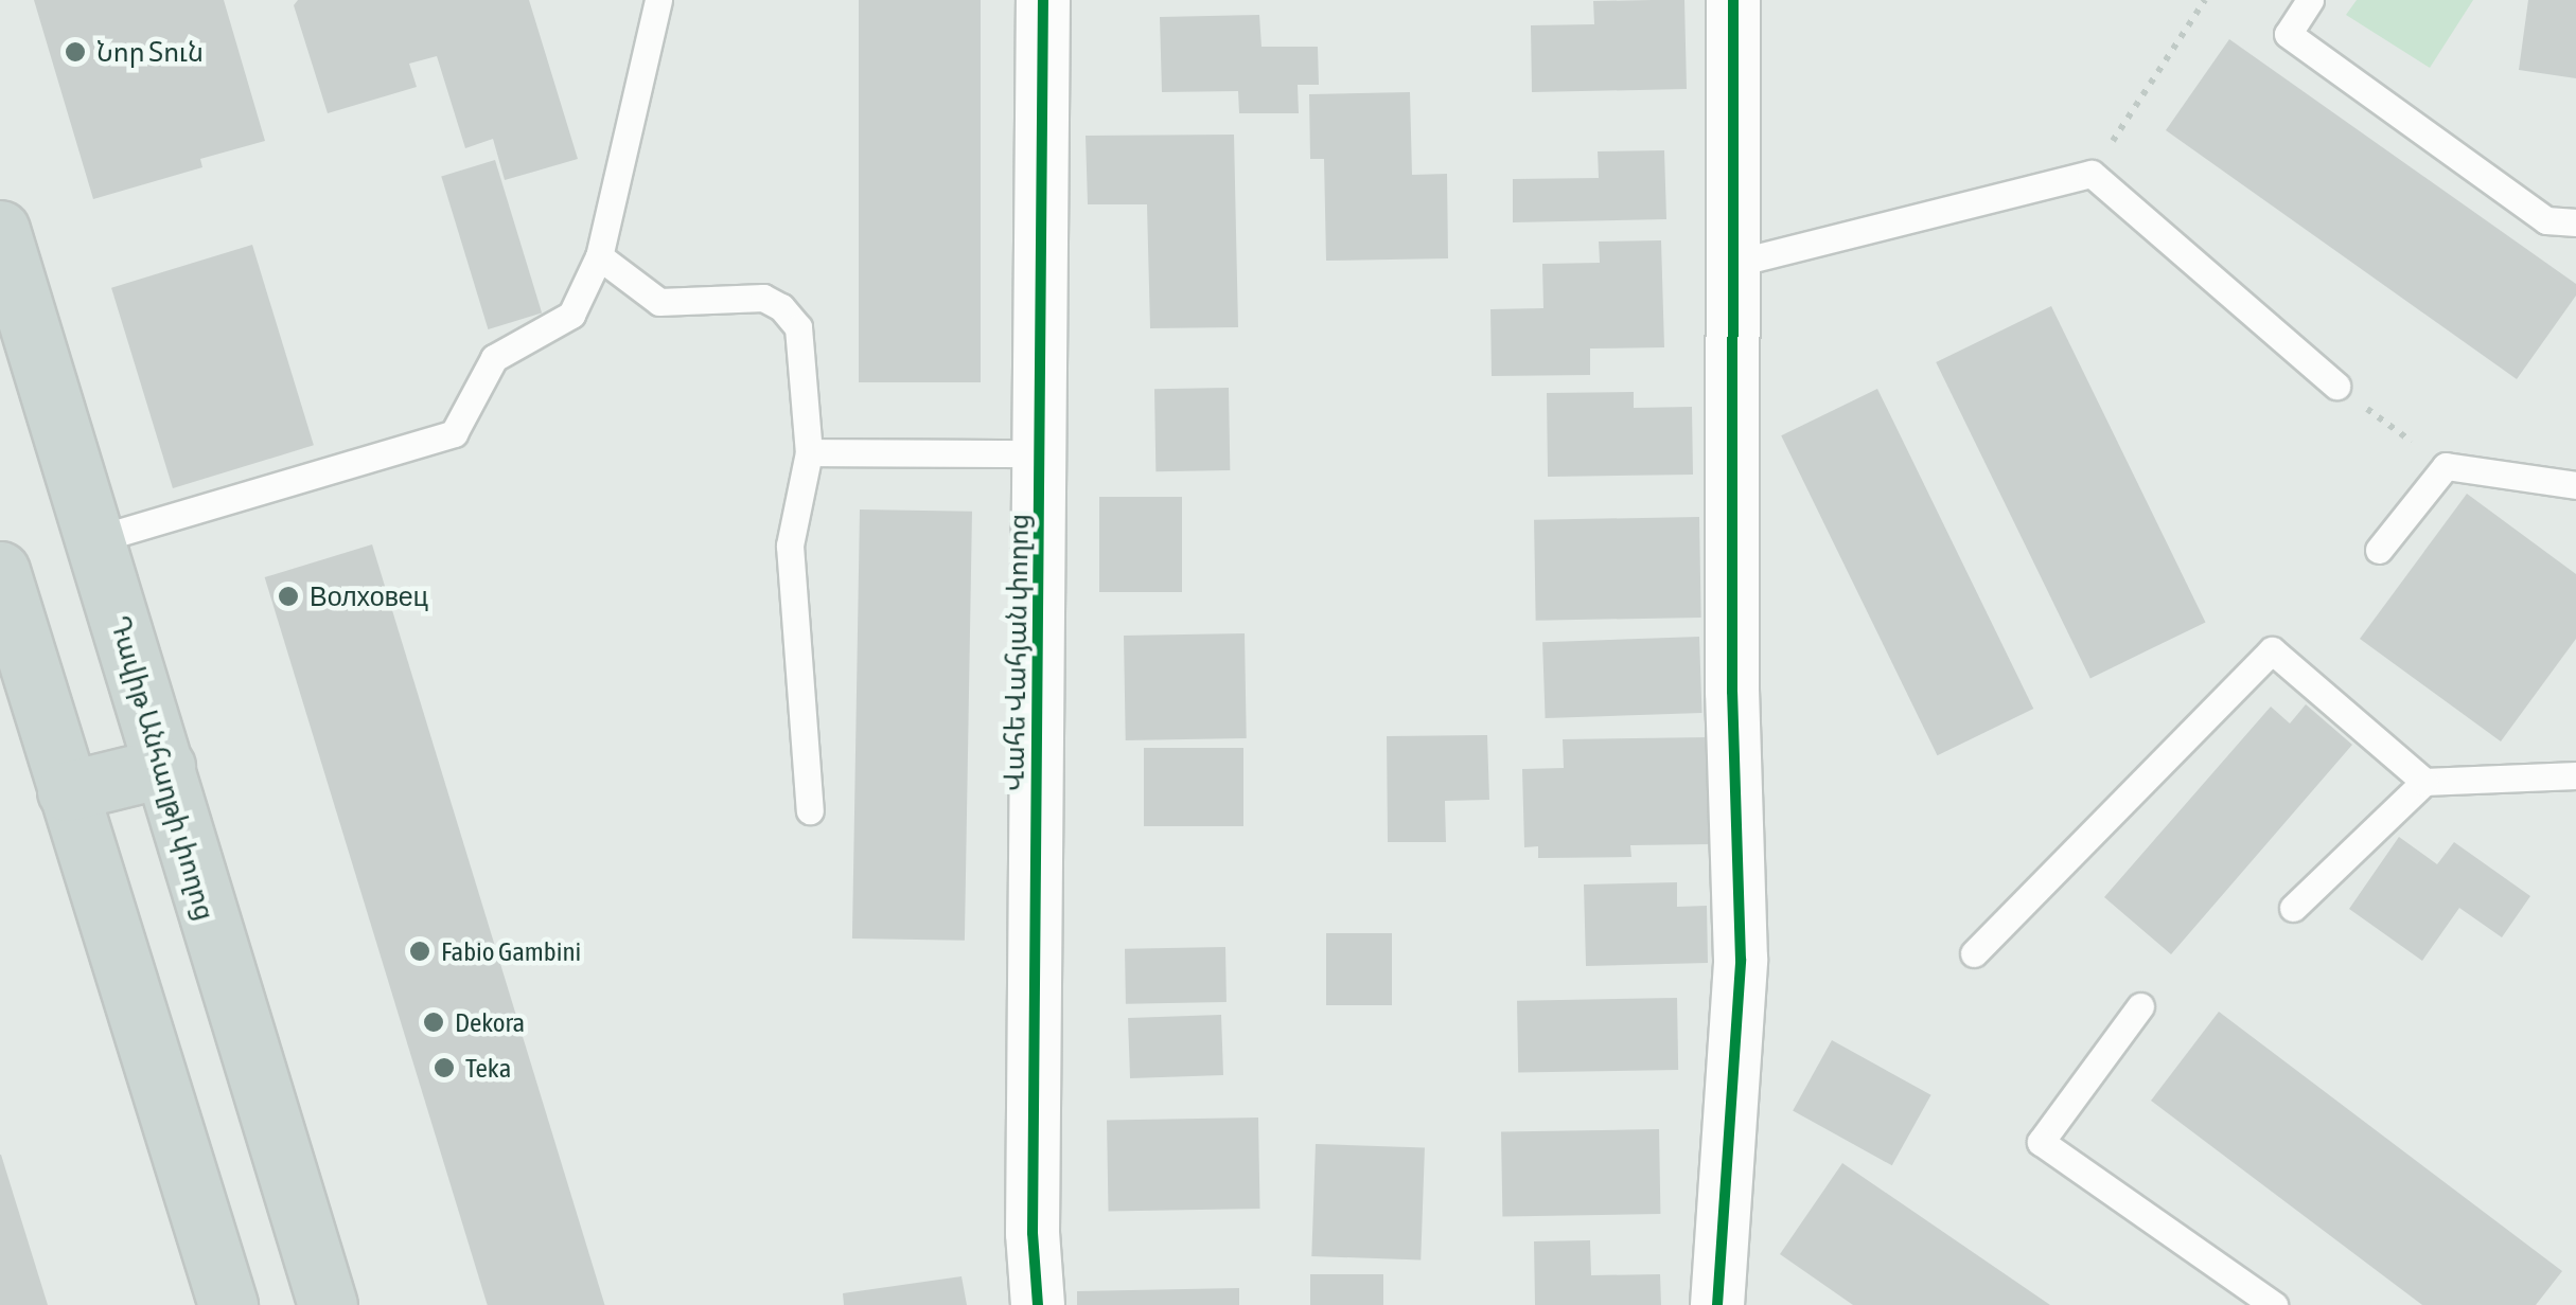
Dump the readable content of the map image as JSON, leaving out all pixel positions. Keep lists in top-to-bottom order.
{
  "streets": {
    "main road": ["Դավիթ Անհաղթի փողոց"],
    "street": ["Վահե Վահյան փողոց"]
  },
  "places": [
    "Նոր Տուն",
    "Волховец",
    "Fabio Gambini",
    "Dekora",
    "Teka"
  ]
}
